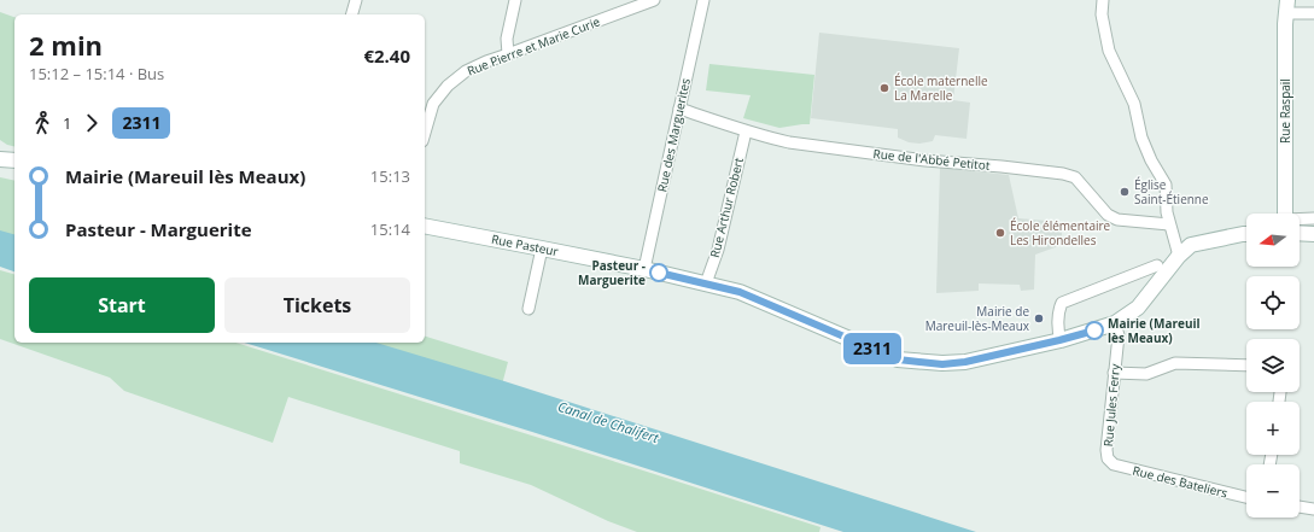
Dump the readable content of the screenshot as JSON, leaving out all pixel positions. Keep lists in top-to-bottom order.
{
  "streets": {
    "street": [
      "Rue Pierre et Marie Curie",
      "Rue Raspail",
      "Rue des Marguerites",
      "Rue de l'Abbé Petitot",
      "Rue Arthur Robert",
      "Rue Pasteur",
      "Rue Jules Ferry",
      "Rue des Bateliers"
    ]
  },
  "crossings": [
    ["Rue des Marguerites", "Rue de l'Abbé Petitot"],
    ["Rue des Marguerites", "Rue Pasteur"],
    ["Rue de l'Abbé Petitot", "Rue Arthur Robert"],
    ["Rue Arthur Robert", "Rue Pasteur"],
    ["Rue Pasteur", "Rue Jules Ferry"],
    ["Rue Jules Ferry", "Rue des Bateliers"]
  ],
  "water": ["Canal de Chalifert"],
  "places": [
    "École maternelle La Marelle",
    "Église Saint-Étienne",
    "École élémentaire Les Hirondelles",
    "Pasteur - Marguerite",
    "Mairie de Mareuil-lès-Meaux",
    "Mairie (Mareuil lès Meaux)"
  ],
  "lines": ["bus line 2311"],
  "north": "left",
  "page": {
    "on_map": "2311",
    "heading": ["2 min", "15:12 – 15:14 · Bus", "€2.40"],
    "legs": ["1", "2311"],
    "list": [
      {
        "name": "Mairie (Mareuil lès Meaux)",
        "value": "15:13"
      },
      {
        "name": "Pasteur - Marguerite",
        "value": "15:14"
      }
    ],
    "map_buttons": ["+", "−"],
    "buttons": ["Start", "Tickets"]
  }
}
